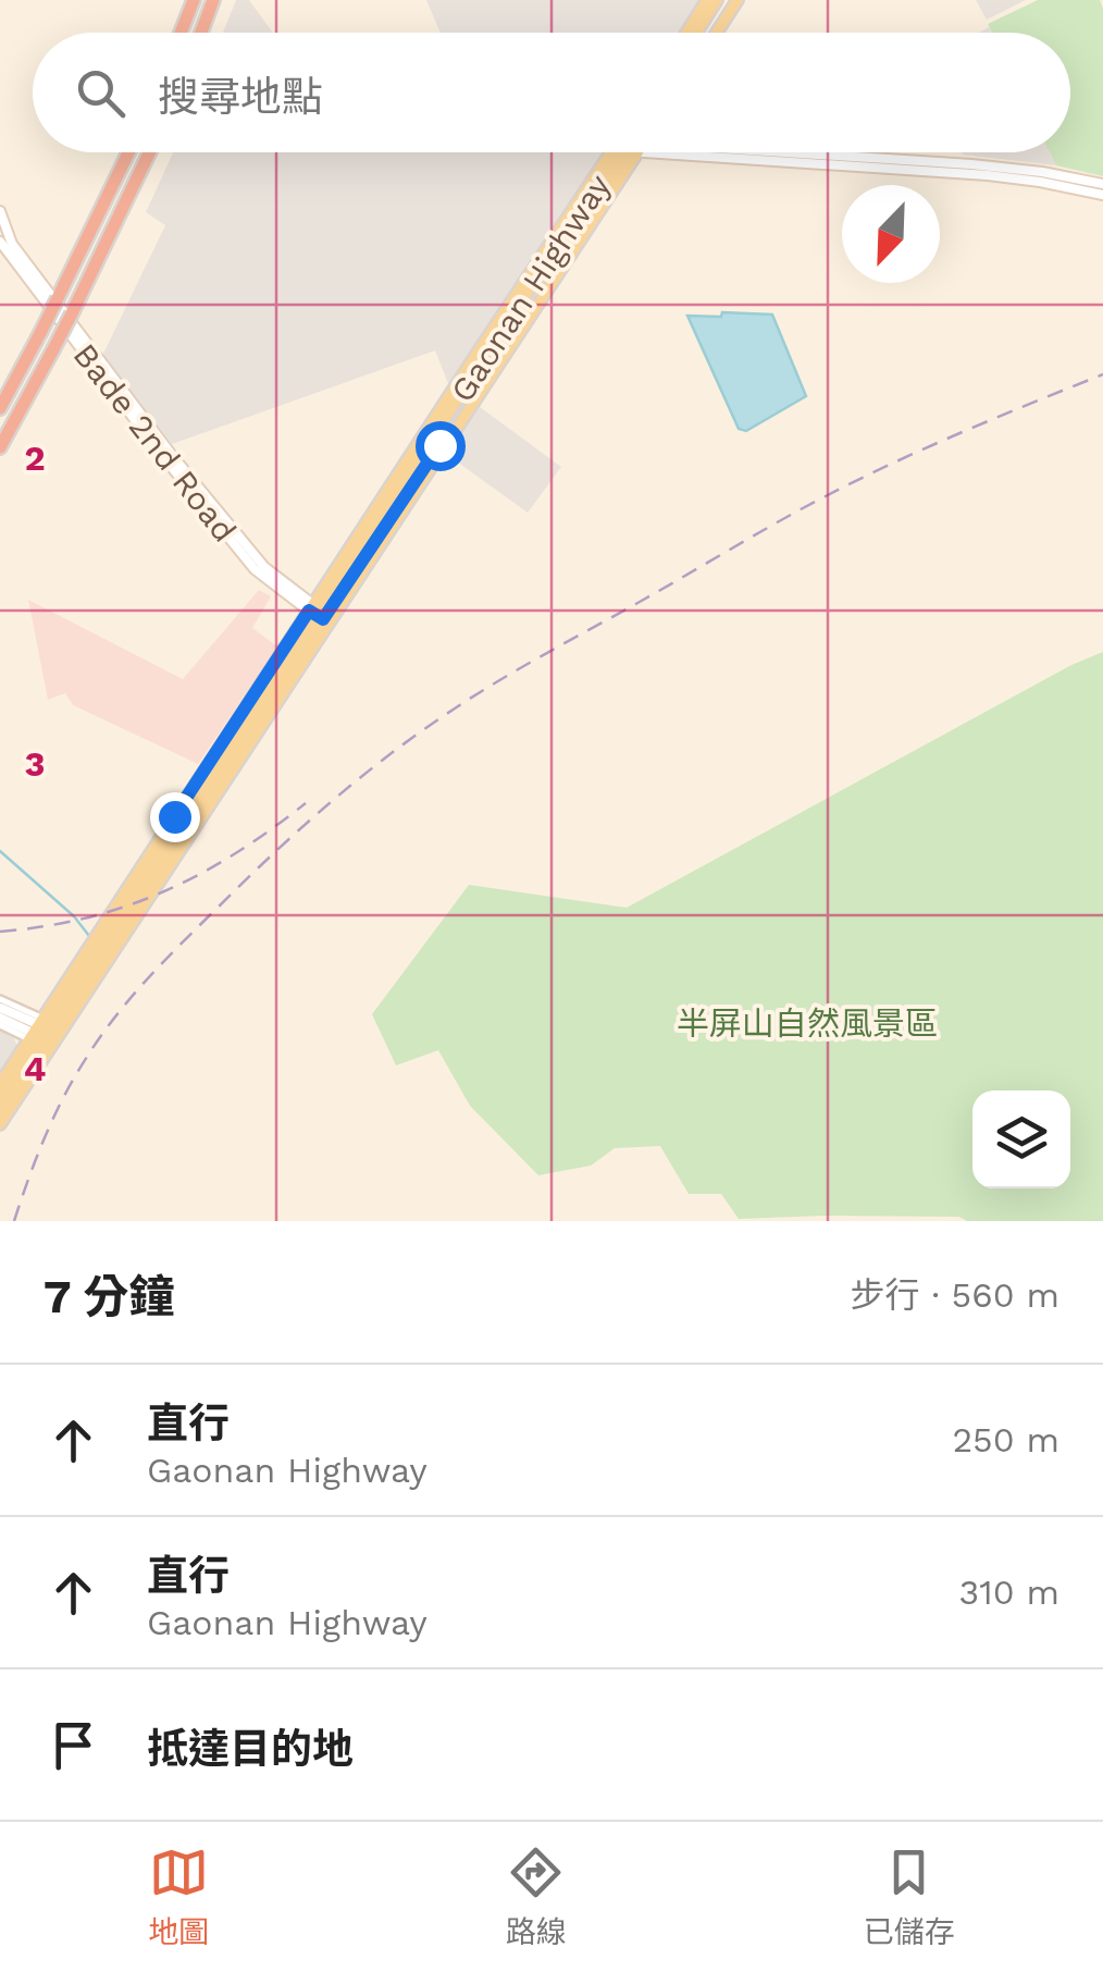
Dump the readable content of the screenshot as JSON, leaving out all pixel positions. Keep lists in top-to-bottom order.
{
  "streets": {
    "main road": ["Gaonan Highway"],
    "street": ["Bade 2nd Road"]
  },
  "crossings": [
    ["Gaonan Highway", "Bade 2nd Road"]
  ],
  "parks": ["半屏山自然風景區"],
  "north": "bottom left",
  "page": {
    "search": "搜尋地點",
    "heading": ["7 分鐘", "步行 · 560 m"],
    "list": [
      ["直行", "Gaonan Highway", "250 m"],
      ["直行", "Gaonan Highway", "310 m"],
      "抵達目的地"
    ],
    "nav": ["地圖", "路線", "已儲存"]
  },
  "grid": {
    "rows": ["2", "3", "4"]
  }
}
